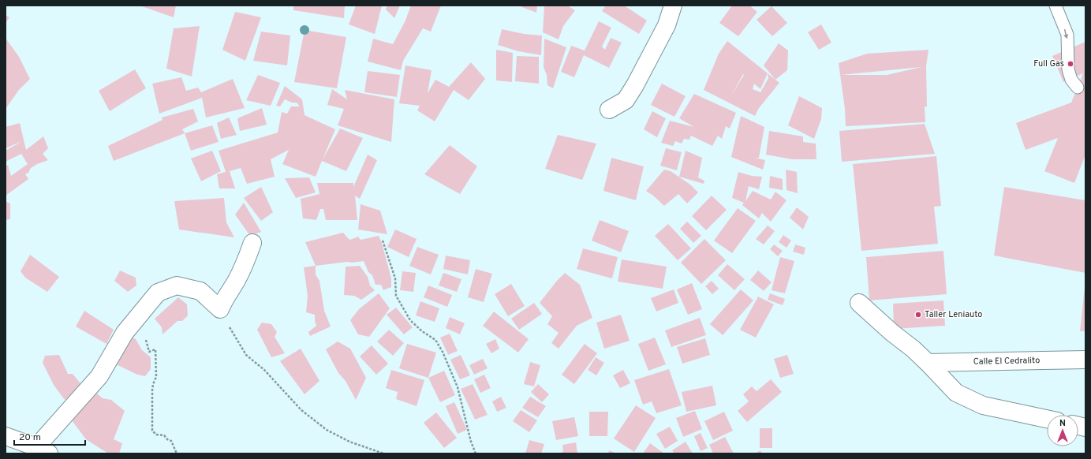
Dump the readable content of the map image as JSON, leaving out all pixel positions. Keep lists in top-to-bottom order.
{
  "streets": {
    "street": ["Calle El Cedralito"]
  },
  "places": ["Full Gas", "Taller Leniauto"],
  "scale_bar": "20 m",
  "north": "top"
}
